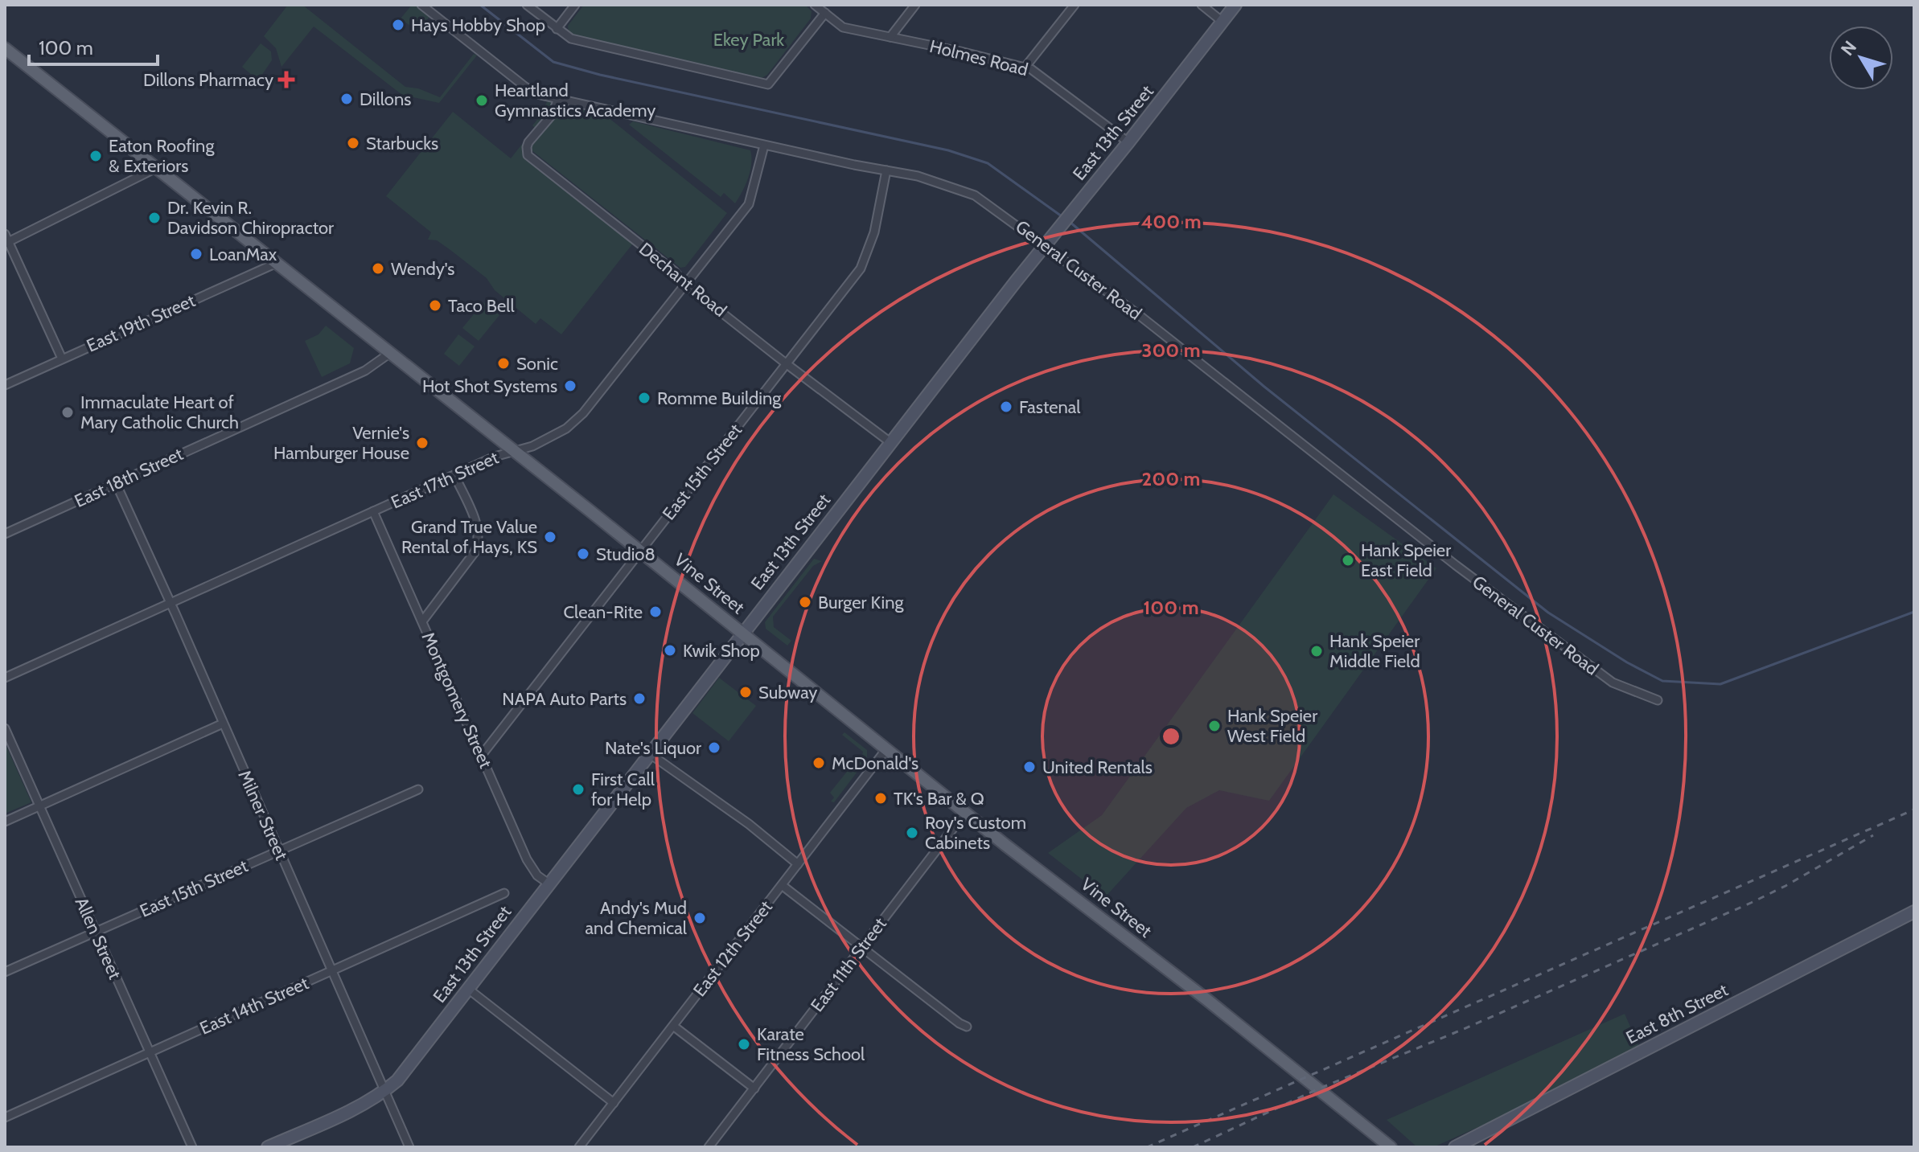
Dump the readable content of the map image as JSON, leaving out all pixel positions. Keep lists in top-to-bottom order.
{
  "streets": {
    "main road": ["Vine Street"],
    "street": [
      "Holmes Road",
      "East 13th Street",
      "General Custer Road",
      "Dechant Road",
      "East 19th Street",
      "East 15th Street",
      "East 18th Street",
      "East 17th Street",
      "Montgomery Street",
      "Milner Street",
      "Allen Street",
      "East 12th Street",
      "East 11th Street",
      "East 14th Street",
      "East 8th Street"
    ]
  },
  "crossings": [
    ["Holmes Road", "East 13th Street"],
    ["East 13th Street", "General Custer Road"],
    ["East 13th Street", "Dechant Road"],
    ["East 13th Street", "Vine Street"],
    ["East 13th Street", "Montgomery Street"],
    ["East 13th Street", "Milner Street"],
    ["General Custer Road", "Dechant Road"],
    ["General Custer Road", "East 15th Street"],
    ["General Custer Road", "East 17th Street"],
    ["Dechant Road", "East 15th Street"],
    ["Dechant Road", "East 17th Street"],
    ["East 19th Street", "Vine Street"],
    ["East 15th Street", "Vine Street"],
    ["East 15th Street", "Montgomery Street"],
    ["East 15th Street", "Milner Street"],
    ["East 15th Street", "Allen Street"],
    ["East 18th Street", "Vine Street"],
    ["East 18th Street", "Milner Street"],
    ["East 17th Street", "Vine Street"],
    ["East 17th Street", "Montgomery Street"],
    ["East 17th Street", "Milner Street"],
    ["Vine Street", "East 12th Street"],
    ["Vine Street", "East 11th Street"],
    ["Milner Street", "East 14th Street"],
    ["Allen Street", "East 14th Street"]
  ],
  "parks": ["Ekey Park"],
  "places": {
    "other": [
      "Hays Hobby Shop",
      "Dillons",
      "Heartland Gymnastics Academy",
      "Starbucks",
      "Eaton Roofing & Exteriors",
      "Dr. Kevin R. Davidson Chiropractor",
      "LoanMax",
      "Wendy's",
      "Taco Bell",
      "Sonic",
      "Hot Shot Systems",
      "Romme Building",
      "Fastenal",
      "Immaculate Heart of Mary Catholic Church",
      "Vernie's Hamburger House",
      "Grand True Value Rental of Hays, KS",
      "Studio8",
      "Hank Speier East Field",
      "Burger King",
      "Clean-Rite",
      "Kwik Shop",
      "Hank Speier Middle Field",
      "Subway",
      "NAPA Auto Parts",
      "Hank Speier West Field",
      "Nate's Liquor",
      "McDonald's",
      "United Rentals",
      "First Call for Help",
      "TK's Bar & Q",
      "Roy's Custom Cabinets",
      "Andy's Mud and Chemical",
      "Karate Fitness School"
    ],
    "health": ["Dillons Pharmacy"]
  },
  "scale_bar": "100 m",
  "north": "top left",
  "rings": [
    "400 m",
    "300 m",
    "200 m",
    "100 m"
  ]
}
